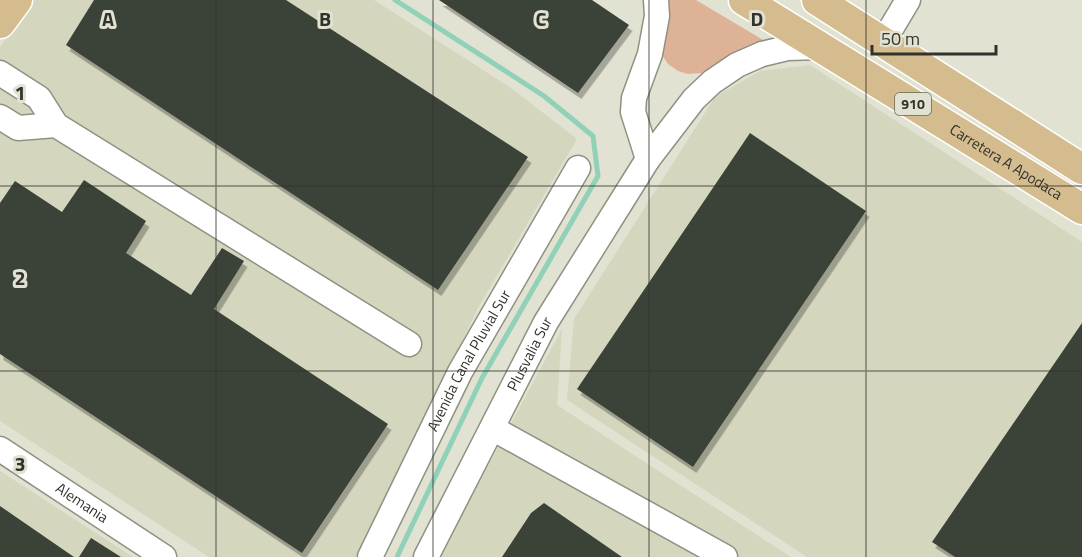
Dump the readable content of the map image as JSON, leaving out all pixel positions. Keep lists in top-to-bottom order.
{
  "streets": {
    "main road": ["910", "Carretera A Apodaca"],
    "street": ["Plusvalia Sur", "Avenida Canal Pluvial Sur", "Alemania"]
  },
  "crossings": [
    ["Carretera A Apodaca", "Plusvalia Sur"]
  ],
  "scale_bar": "50 m",
  "grid": {
    "columns": [
      "A",
      "B",
      "C",
      "D"
    ],
    "rows": ["1", "2", "3"]
  }
}
